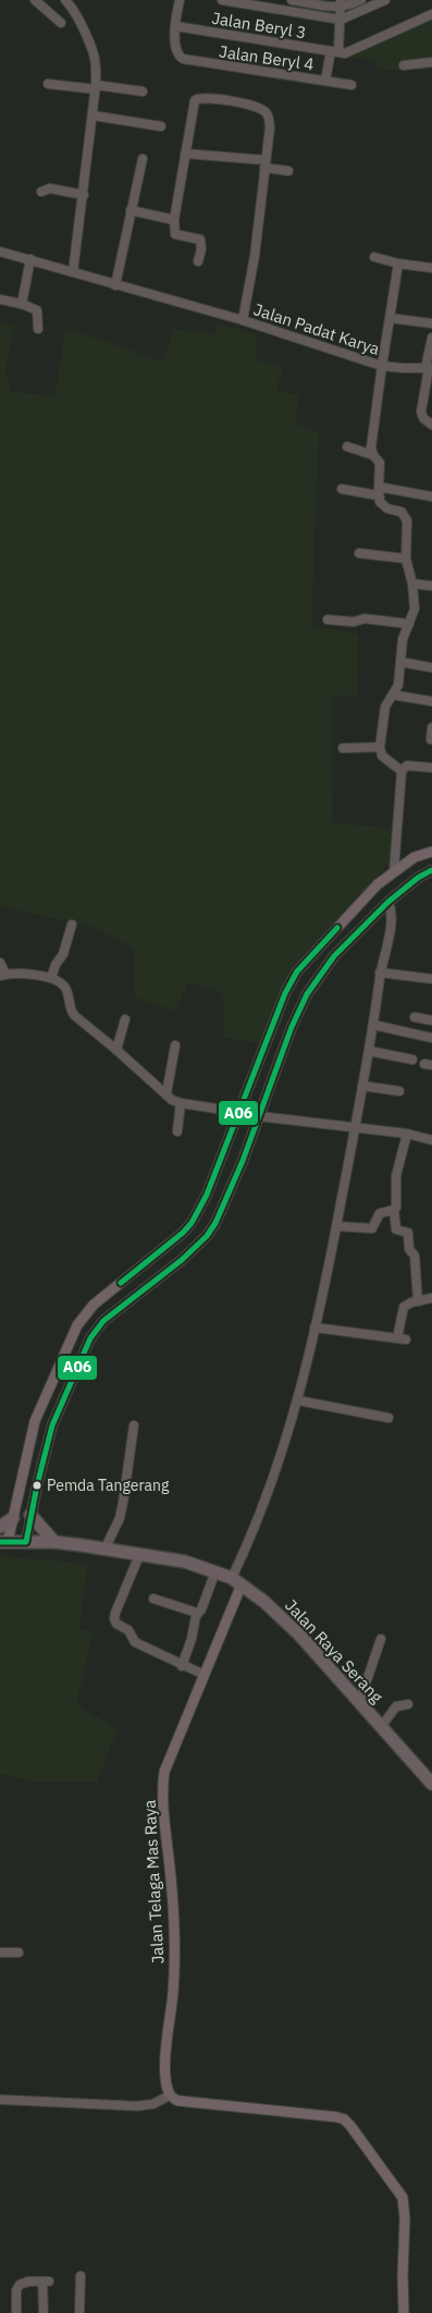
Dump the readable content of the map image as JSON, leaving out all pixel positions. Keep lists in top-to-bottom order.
{
  "streets": {
    "highway": ["Jalan Raya Serang"],
    "main road": ["Jalan Telaga Mas Raya"],
    "street": ["Jalan Beryl 3", "Jalan Beryl 4", "Jalan Padat Karya"]
  },
  "crossings": [
    ["Jalan Beryl 3", "Jalan Beryl 4"],
    ["Jalan Raya Serang", "Jalan Telaga Mas Raya"]
  ],
  "places": ["Pemda Tangerang"],
  "lines": ["transit line A06"]
}
